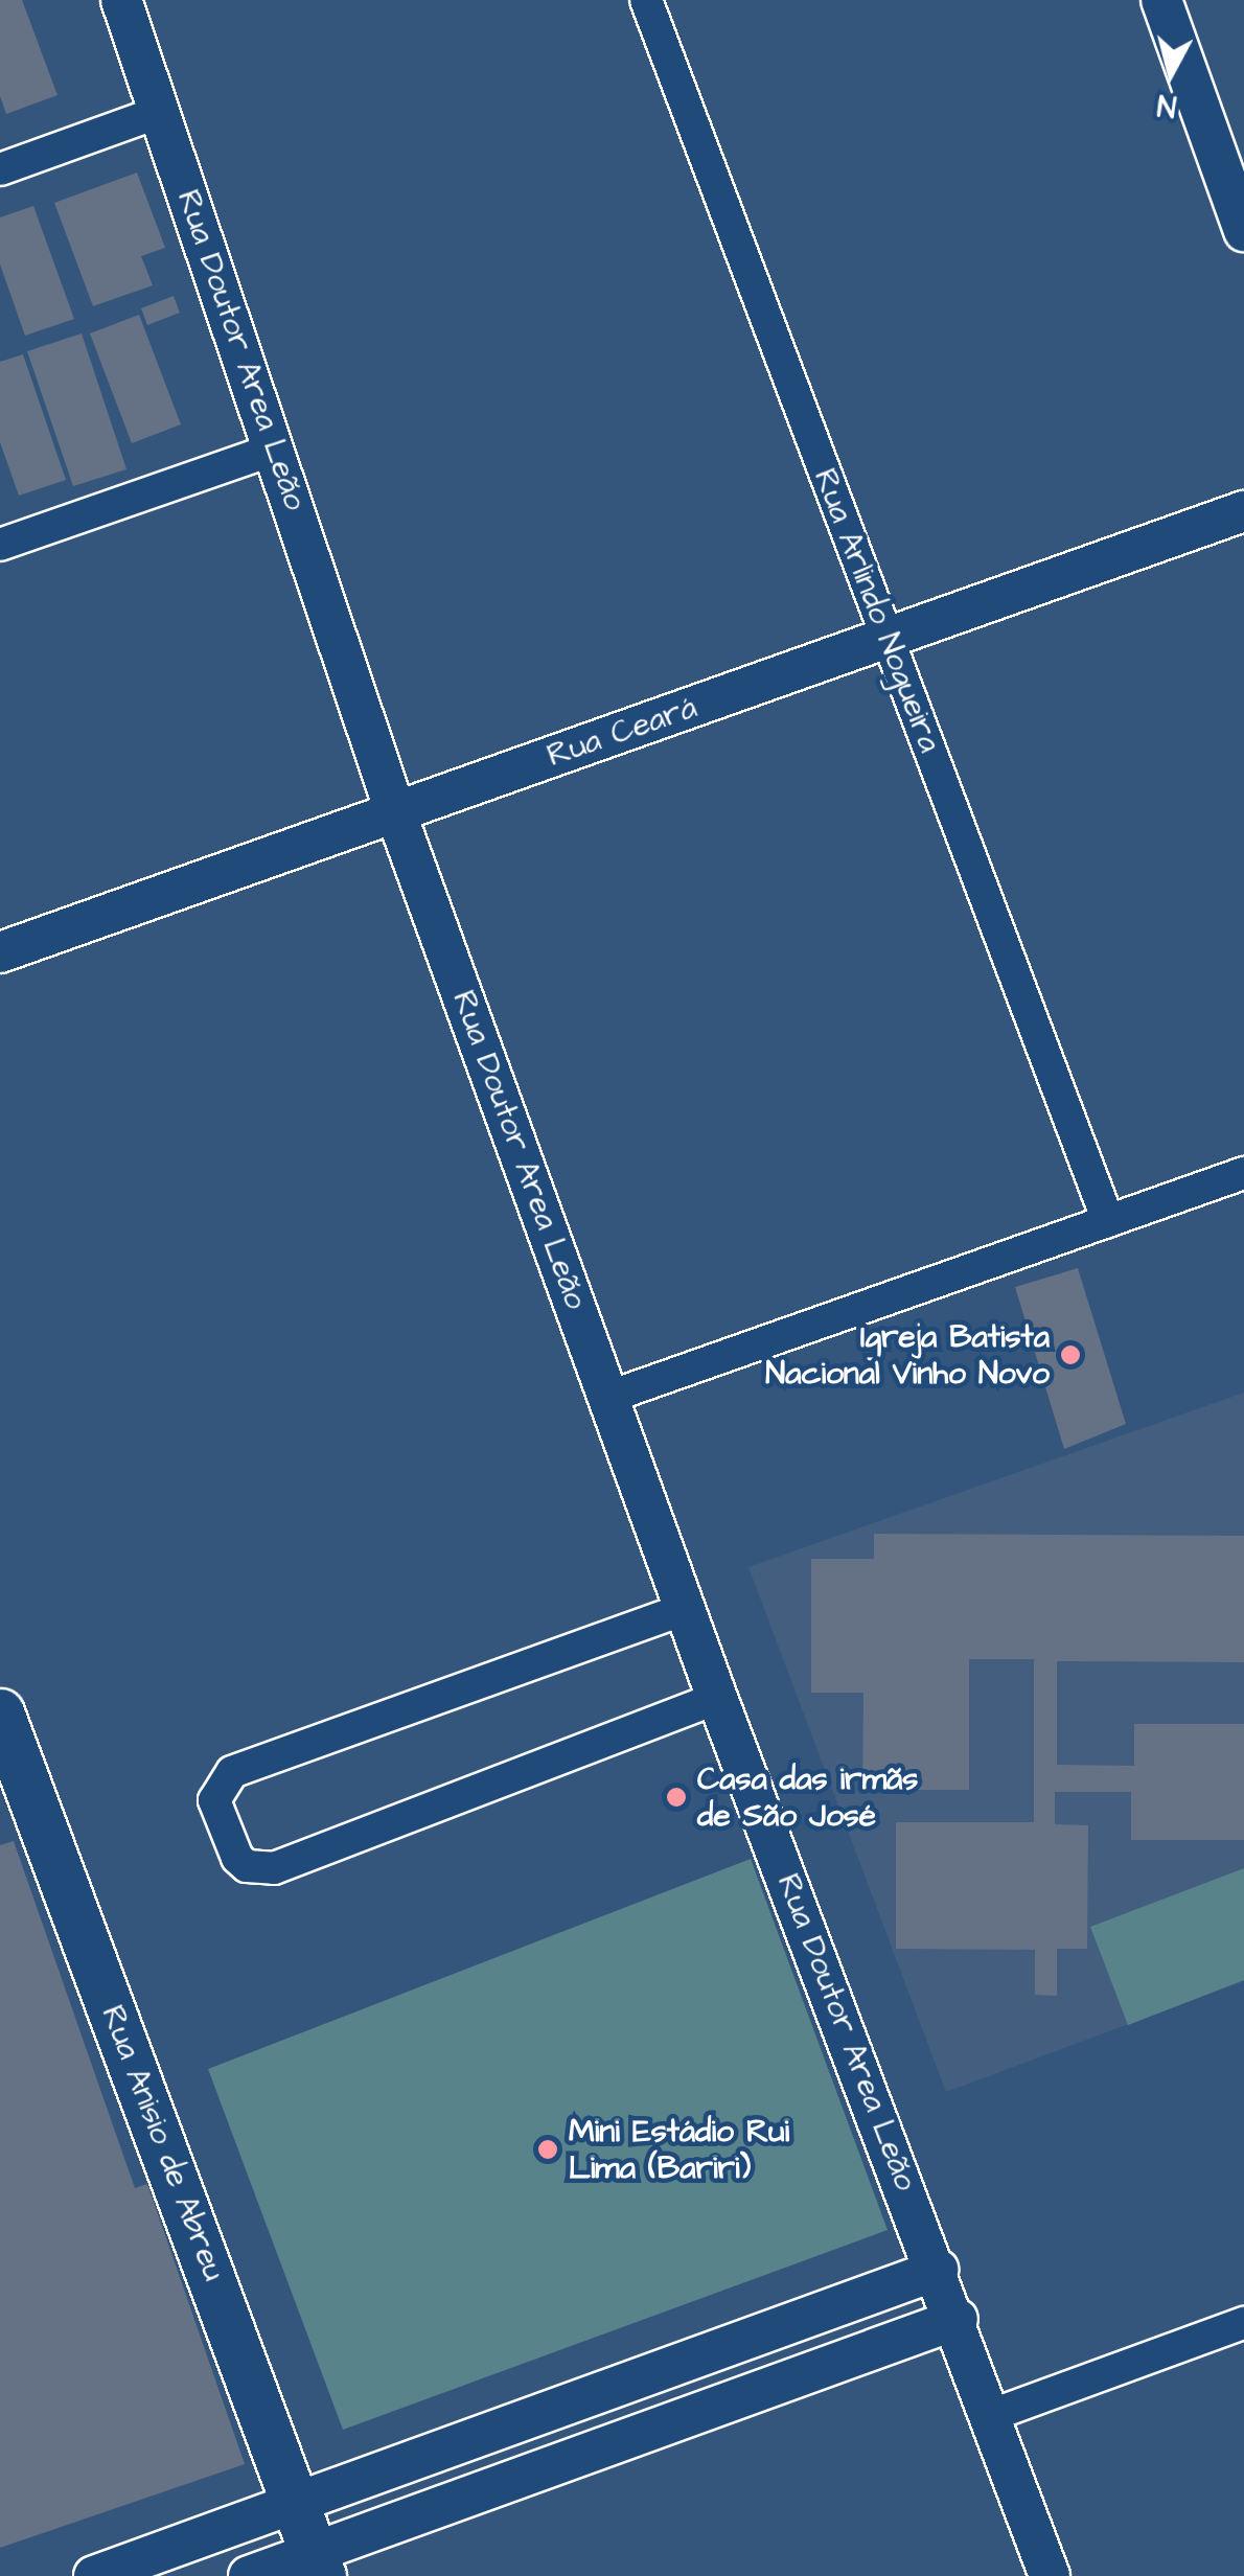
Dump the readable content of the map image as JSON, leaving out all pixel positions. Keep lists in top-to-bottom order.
{
  "streets": {
    "main road": ["Rua Anisio de Abreu"],
    "street": ["Rua Doutor Area Leão", "Rua Arlindo Nogueira", "Rua Ceará"]
  },
  "crossings": [
    ["Rua Doutor Area Leão", "Rua Ceará"],
    ["Rua Arlindo Nogueira", "Rua Ceará"]
  ],
  "places": ["Igreja Batista Nacional Vinho Novo", "Casa das irmãs de São José", "Mini Estádio Rui Lima (Bariri)"],
  "north": "bottom"
}
